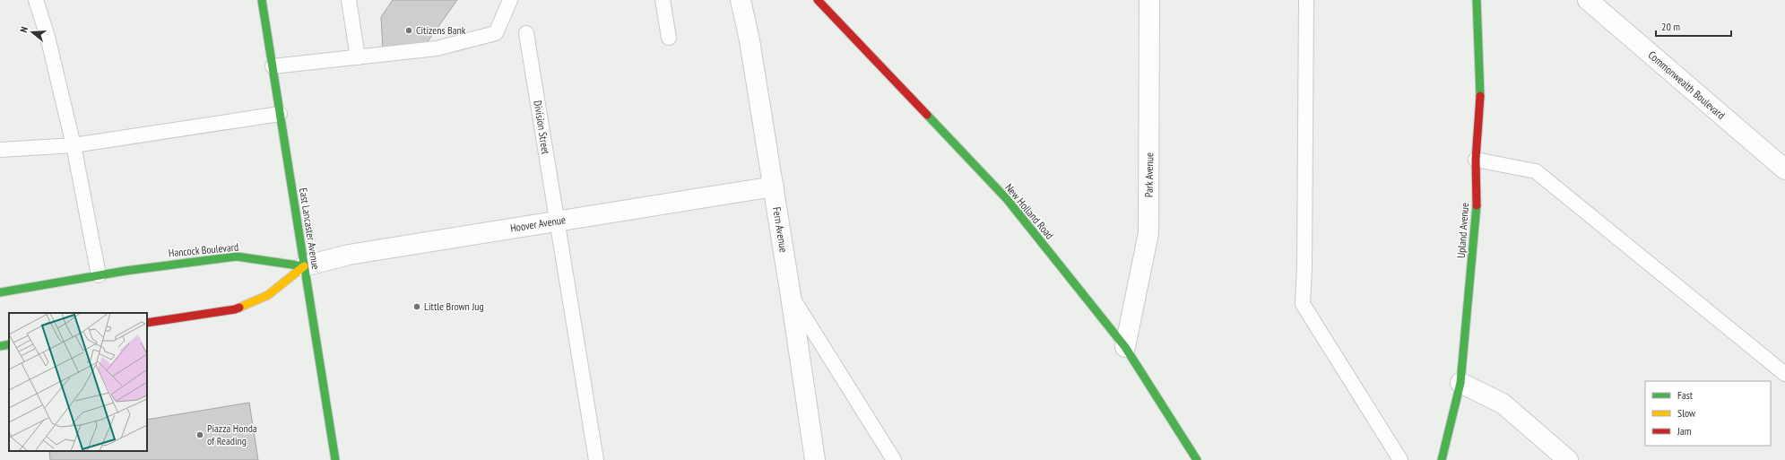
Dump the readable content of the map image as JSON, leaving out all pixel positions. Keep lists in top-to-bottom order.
{
  "streets": {
    "main road": [
      "New Holland Road",
      "East Lancaster Avenue",
      "Upland Avenue",
      "Hancock Boulevard"
    ],
    "street": [
      "Commonwealth Boulevard",
      "Park Avenue",
      "Hoover Avenue",
      "Fern Avenue"
    ],
    "lane": ["Division Street"]
  },
  "crossings": [
    ["Division Street", "Hoover Avenue"],
    ["Park Avenue", "New Holland Road"],
    ["Hoover Avenue", "East Lancaster Avenue"],
    ["Hoover Avenue", "Fern Avenue"],
    ["Hoover Avenue", "Hancock Boulevard"],
    ["East Lancaster Avenue", "Hancock Boulevard"]
  ],
  "places": ["Citizens Bank", "Little Brown Jug", "Piazza Honda of Reading"],
  "legend": ["Fast", "Slow", "Jam"],
  "scale_bar": "20 m",
  "north": "left"
}
